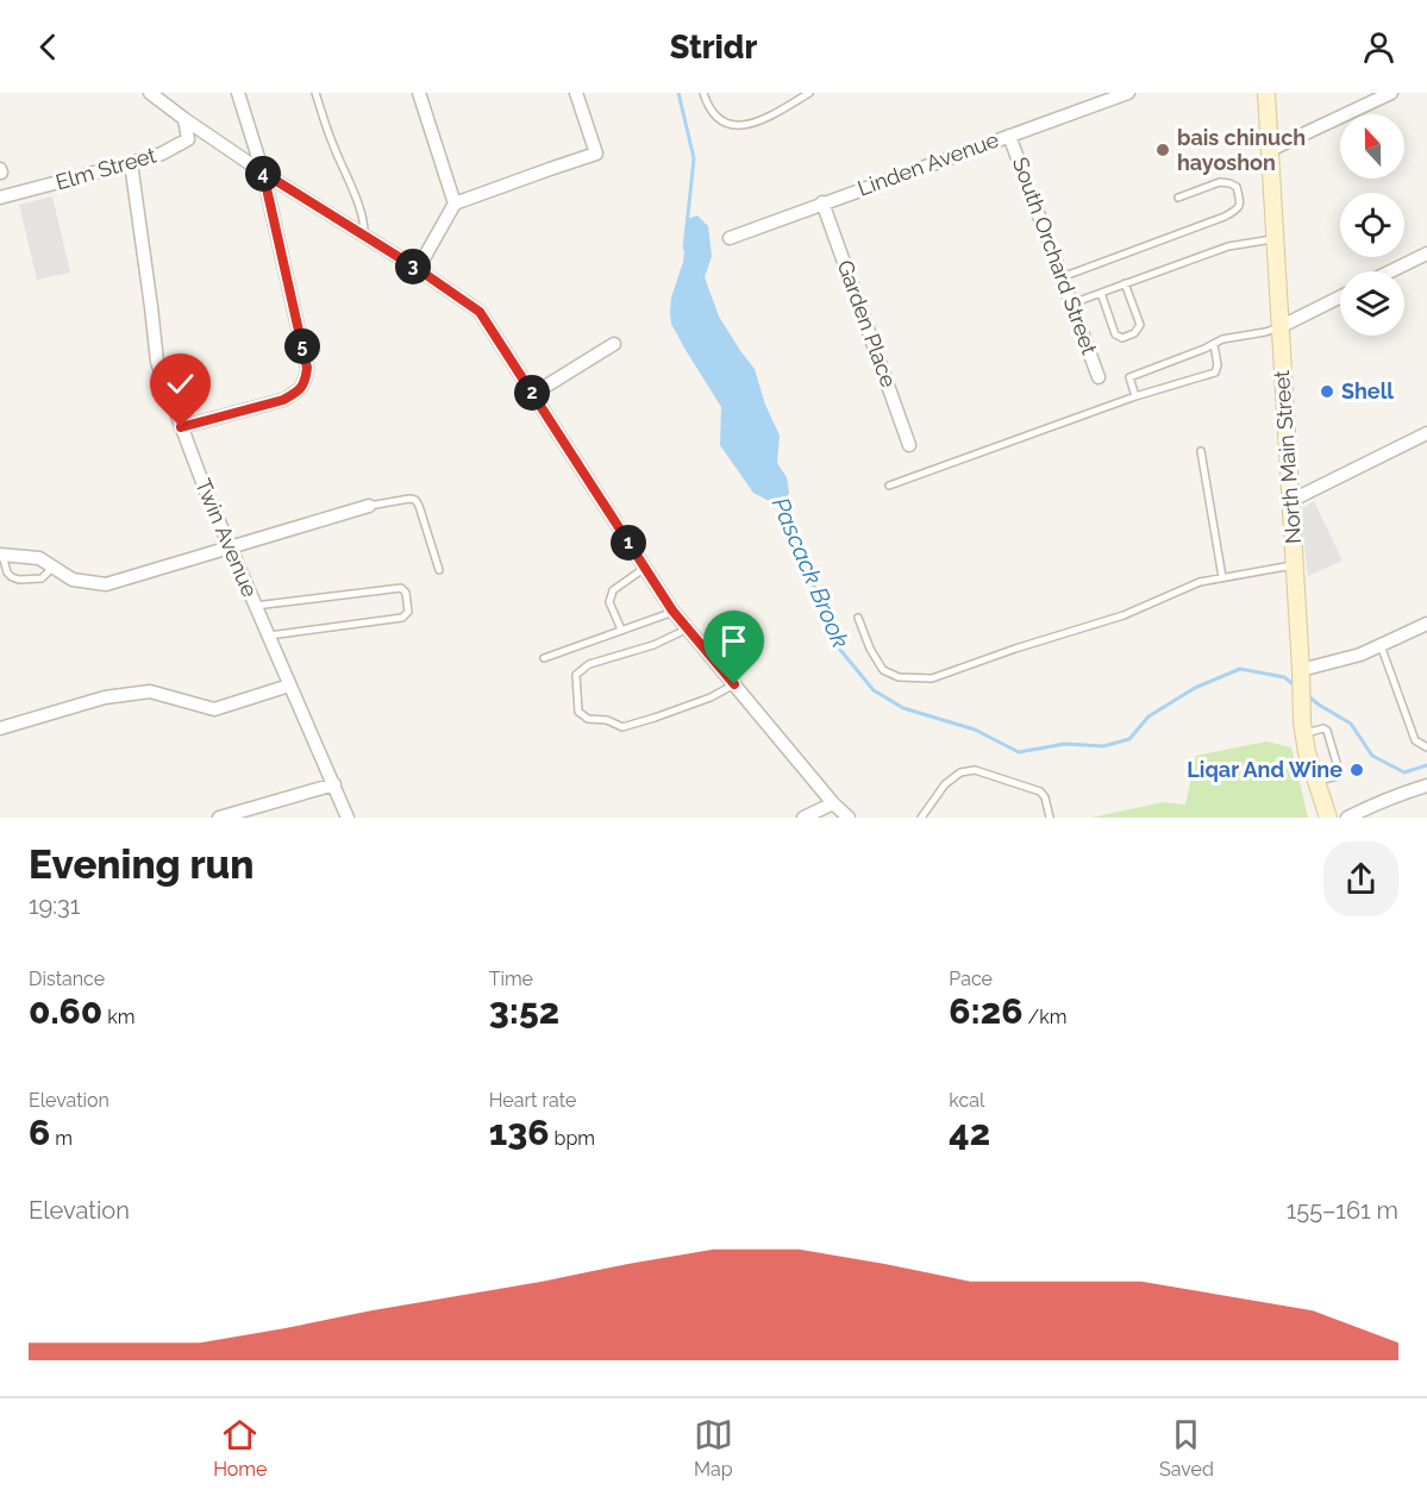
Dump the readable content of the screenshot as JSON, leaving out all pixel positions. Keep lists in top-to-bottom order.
{
  "streets": {
    "main road": ["North Main Street"],
    "street": [
      "Linden Avenue",
      "Elm Street",
      "South Orchard Street",
      "Garden Place",
      "Twin Avenue"
    ]
  },
  "crossings": [
    ["Linden Avenue", "South Orchard Street"],
    ["Linden Avenue", "Garden Place"],
    ["Elm Street", "Twin Avenue"]
  ],
  "water": ["Pascack Brook"],
  "places": ["bais chinuch hayoshon", "Shell", "Liqar And Wine"],
  "north": "top",
  "page": {
    "header": "Stridr",
    "pins": [
      "4",
      "3",
      "5",
      "2",
      "1"
    ],
    "heading": ["Evening run", "19:31"],
    "stats": [
      ["Distance", "0.60 km"],
      ["Time", "3:52"],
      ["Pace", "6:26 /km"],
      ["Elevation", "6 m"],
      ["Heart rate", "136 bpm"],
      ["kcal", "42"]
    ],
    "chart": ["Elevation", "155–161 m"],
    "tabs": ["Home", "Map", "Saved"]
  }
}
